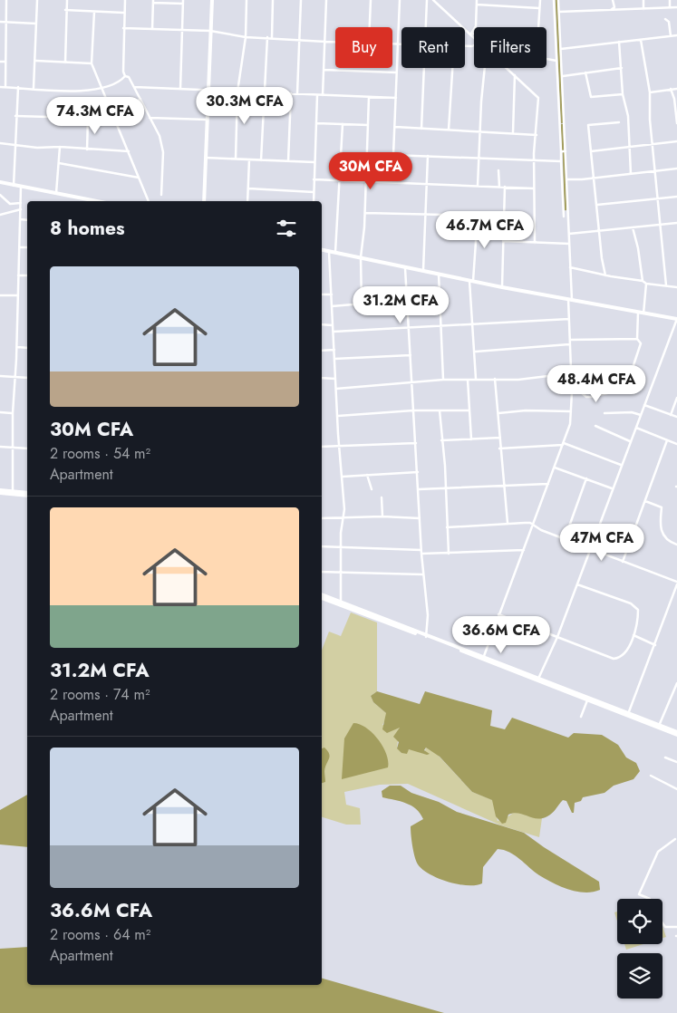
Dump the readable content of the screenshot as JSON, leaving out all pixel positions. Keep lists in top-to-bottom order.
{
  "page": {
    "chip": ["Buy", "Rent", "Filters"],
    "price": [
      "30.3M CFA",
      "74.3M CFA",
      "30M CFA",
      "46.7M CFA",
      "31.2M CFA",
      "48.4M CFA",
      "47M CFA",
      "36.6M CFA"
    ],
    "heading": "8 homes",
    "list": [
      {
        "name": "30M CFA",
        "note": "2 rooms · 54 m² · Apartment"
      },
      {
        "name": "31.2M CFA",
        "note": "2 rooms · 74 m² · Apartment"
      },
      {
        "name": "36.6M CFA",
        "note": "2 rooms · 64 m² · Apartment"
      }
    ]
  }
}
